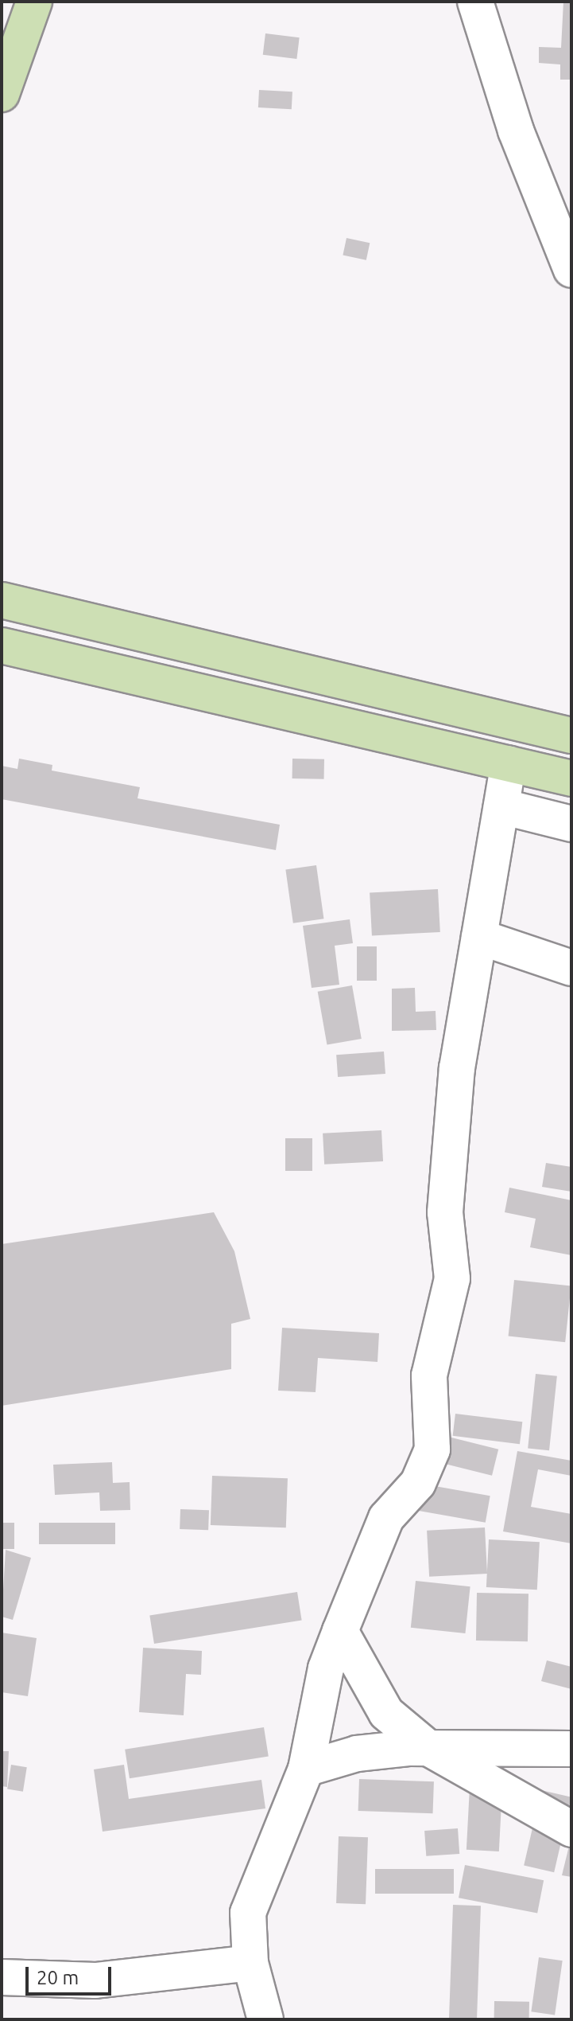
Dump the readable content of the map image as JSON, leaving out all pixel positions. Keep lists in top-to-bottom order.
{
  "scale_bar": "20 m"
}
